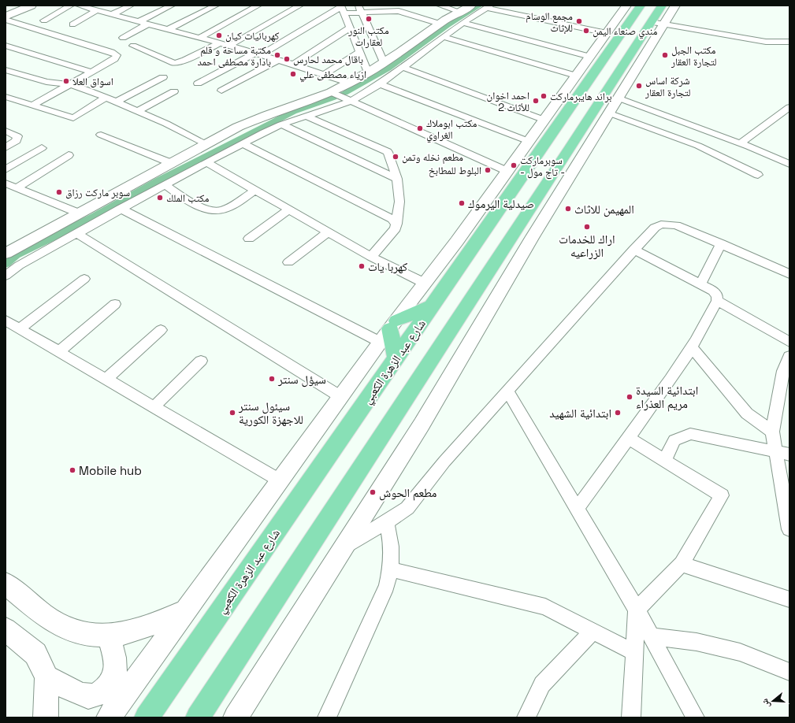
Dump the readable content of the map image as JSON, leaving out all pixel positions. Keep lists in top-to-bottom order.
{
  "streets": {
    "main road": ["شارع عبد الزهرة الكعبي"]
  },
  "places": [
    "مكتب النور لعقارات",
    "مجمع الوسام للإثاث",
    "مندي صنعاء اليمن",
    "كهربائيات كيان",
    "مكتبة مساحة و قلم بادارة مصطفى احمد",
    "مكتب الجبل لتجارة العقار",
    "باقال محمد لحارس",
    "ازياء مصطفى علي",
    "اسواق العلا",
    "شركة اساس لتجارة العقار",
    "براند هايبرماركت",
    "احمد اخوان 2 للأثاث",
    "مكتب ابوملاك الغراوي",
    "مطعم نخله وتمن",
    "سوبرماركت - تاج مول -",
    "البلوط للمطابخ",
    "سوبر ماركت رزاق",
    "مكتب الملك",
    "صيدلية اليرموك",
    "المهيمن للاثاث",
    "اراك للخدمات الزراعيه",
    "كهربا يات",
    "سيؤل سنتر",
    "ابتدائية السيدة مريم العذراء",
    "سيئول سنتر للاجهزة الكورية",
    "ابتدائية الشهيد",
    "Mobile hub",
    "مطعم الحوش"
  ],
  "north": "left"
}
